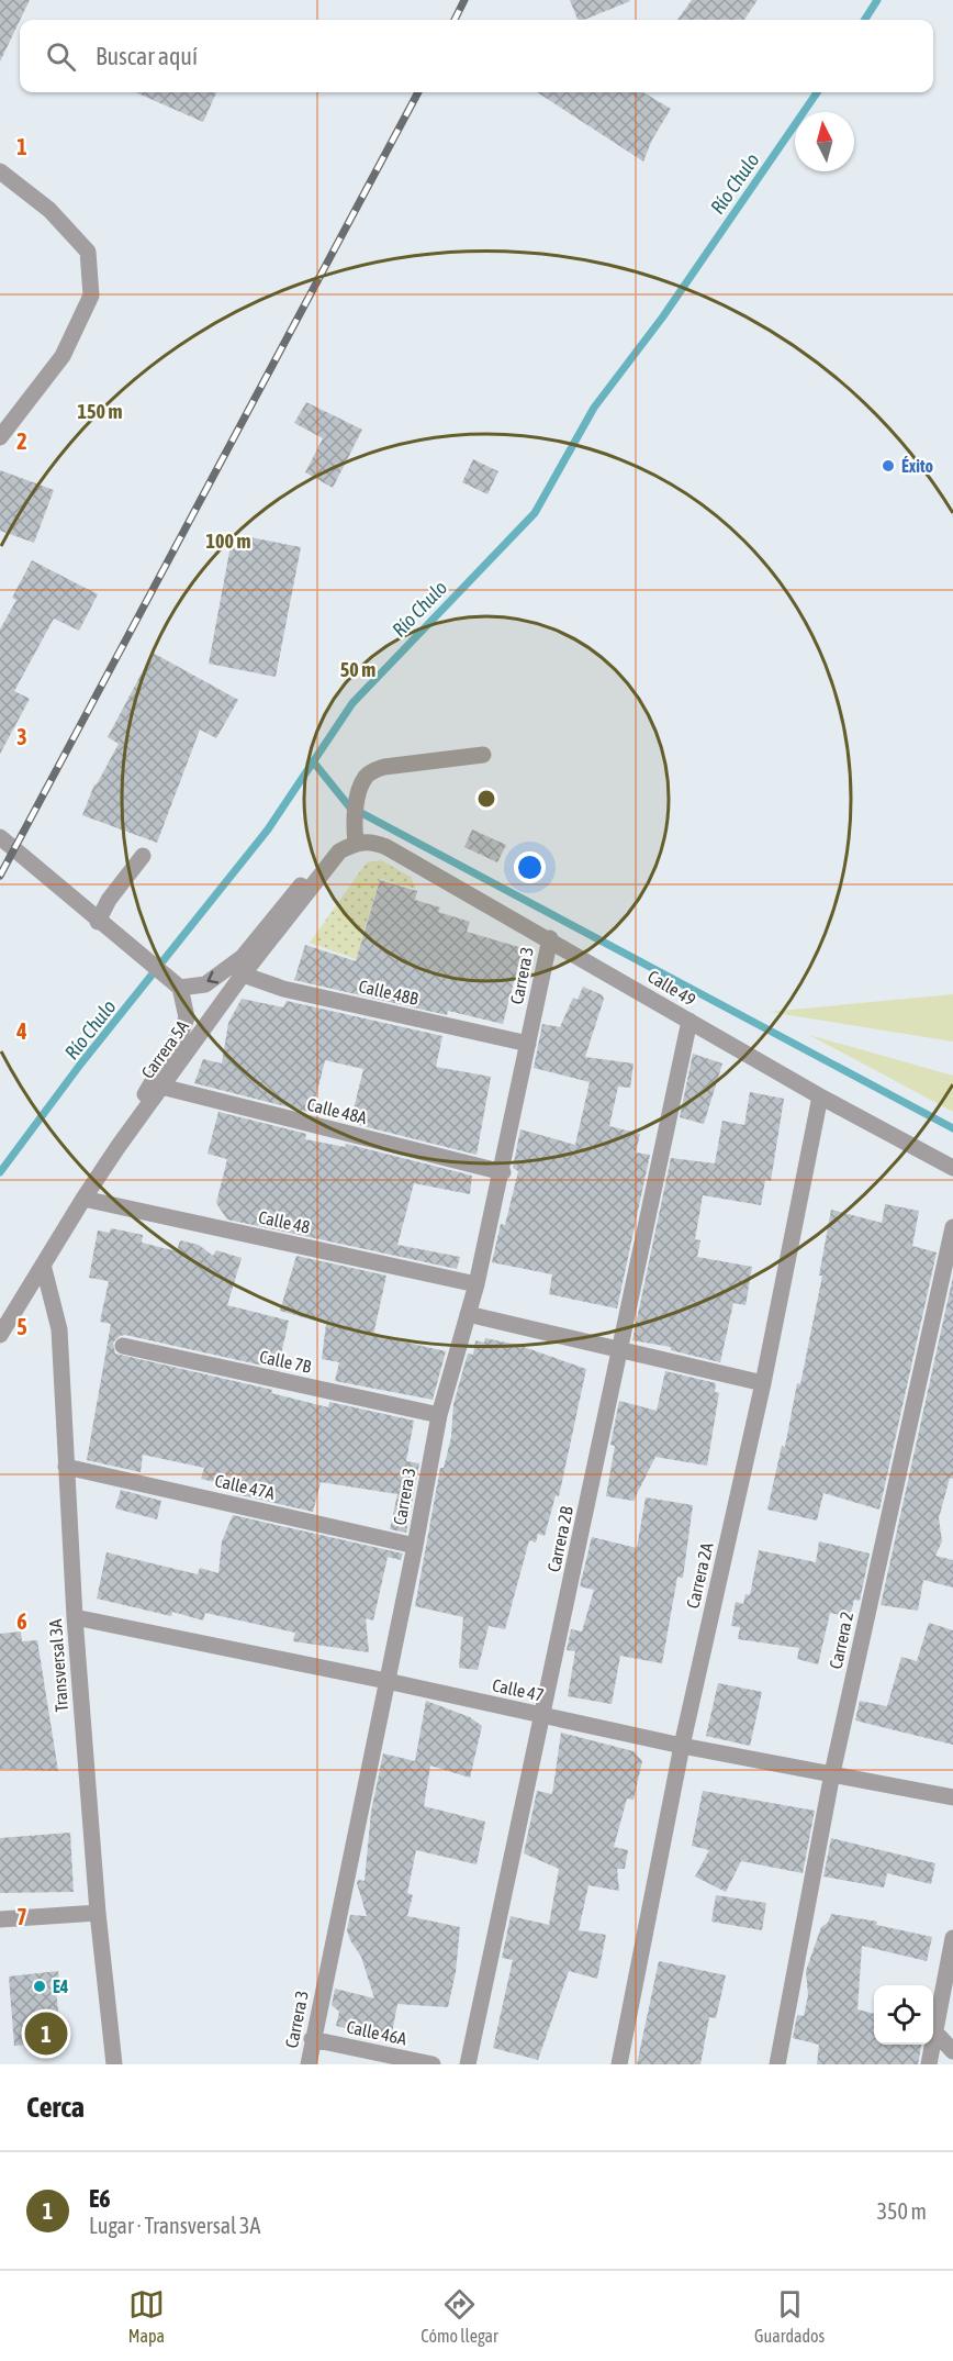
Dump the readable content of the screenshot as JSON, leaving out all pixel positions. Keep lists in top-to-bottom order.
{
  "streets": {
    "street": [
      "Carrera 3",
      "Calle 49",
      "Calle 48B",
      "Carrera 5A",
      "Calle 48A",
      "Calle 48",
      "Calle 7B",
      "Calle 47A",
      "Carrera 2B",
      "Carrera 2A",
      "Carrera 2",
      "Transversal 3A",
      "Calle 47",
      "Calle 46A"
    ]
  },
  "crossings": [
    ["Carrera 3", "Calle 49"],
    ["Carrera 3", "Calle 48B"],
    ["Carrera 3", "Calle 48A"],
    ["Carrera 3", "Calle 48"],
    ["Carrera 3", "Calle 7B"],
    ["Carrera 3", "Calle 47A"],
    ["Carrera 3", "Calle 47"],
    ["Carrera 3", "Calle 46A"],
    ["Calle 49", "Carrera 5A"],
    ["Calle 49", "Carrera 2B"],
    ["Calle 49", "Carrera 2A"],
    ["Calle 48B", "Carrera 5A"],
    ["Carrera 5A", "Calle 48A"],
    ["Carrera 5A", "Calle 48"],
    ["Carrera 5A", "Transversal 3A"],
    ["Calle 47A", "Transversal 3A"],
    ["Carrera 2B", "Calle 47"],
    ["Carrera 2A", "Calle 47"],
    ["Carrera 2", "Calle 47"],
    ["Transversal 3A", "Calle 47"]
  ],
  "water": ["Río Chulo"],
  "places": ["Éxito", "E4"],
  "north": "top",
  "page": {
    "search": "Buscar aquí",
    "pins": "1",
    "heading": "Cerca",
    "list": [
      {
        "mark": "1",
        "name": "E6",
        "note": "Lugar · Transversal 3A",
        "value": "350 m"
      }
    ],
    "nav": ["Mapa", "Cómo llegar", "Guardados"]
  },
  "grid": {
    "rows": [
      "1",
      "2",
      "3",
      "4",
      "5",
      "6",
      "7"
    ]
  },
  "rings": ["150 m", "100 m", "50 m"]
}
